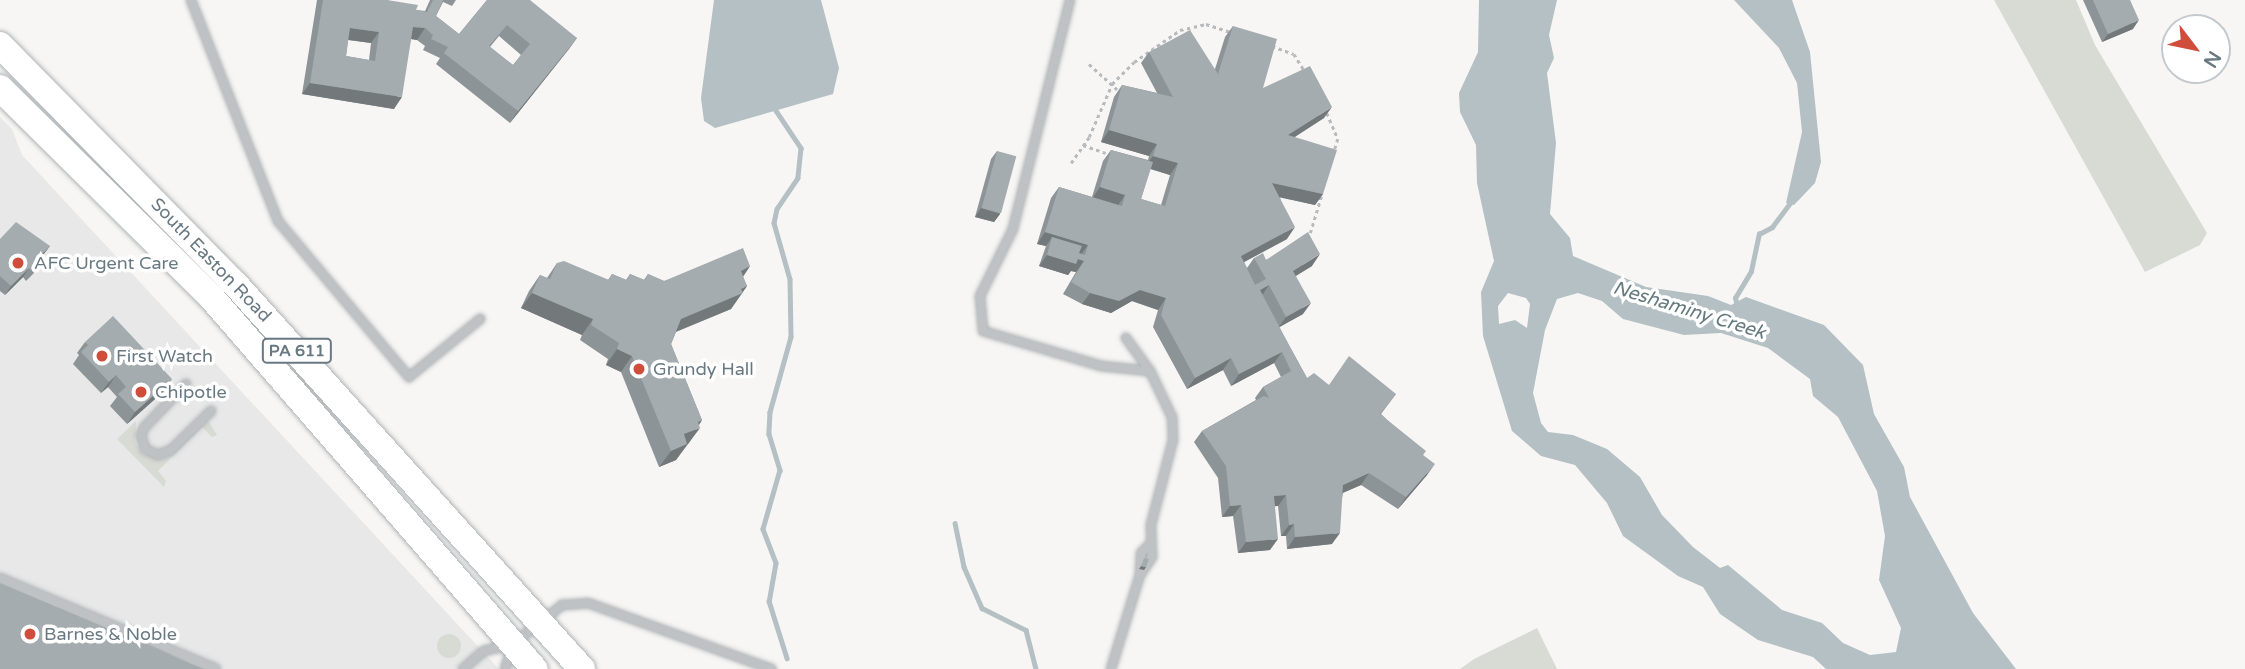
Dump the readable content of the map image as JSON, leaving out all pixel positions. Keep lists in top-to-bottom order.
{
  "streets": {
    "highway": ["South Easton Road", "PA 611"]
  },
  "water": ["Neshaminy Creek"],
  "places": [
    "AFC Urgent Care",
    "First Watch",
    "Grundy Hall",
    "Chipotle",
    "Barnes & Noble"
  ],
  "north": "bottom right"
}
